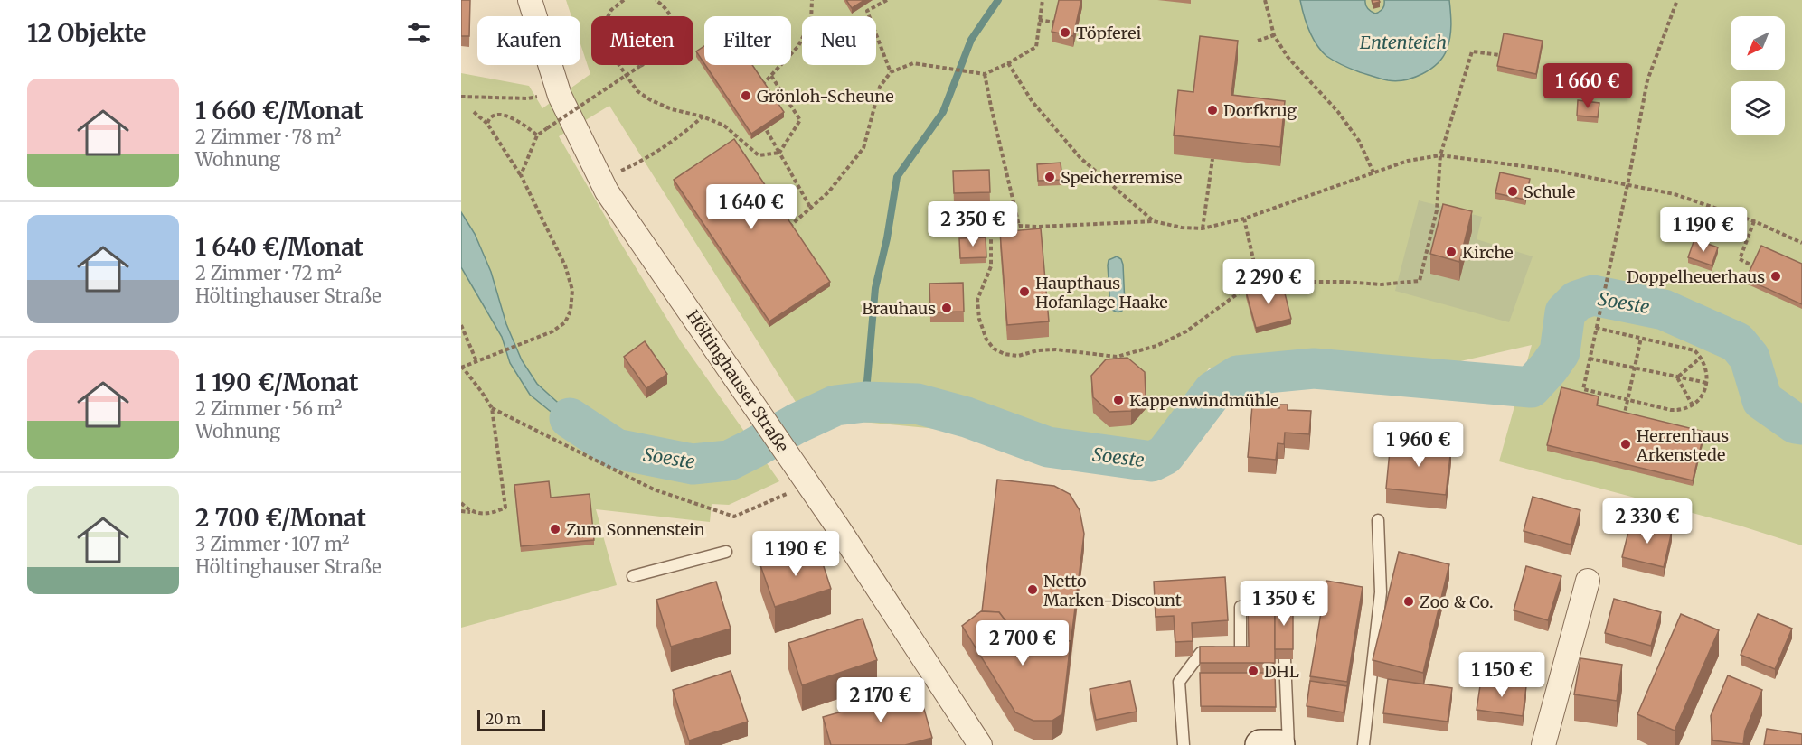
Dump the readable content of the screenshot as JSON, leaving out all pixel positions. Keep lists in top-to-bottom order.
{
  "streets": {
    "street": ["Höltinghauser Straße"]
  },
  "water": ["Ententeich", "Soeste"],
  "places": [
    "Töpferei",
    "Grönloh-Scheune",
    "Dorfkrug",
    "Speicherremise",
    "Schule",
    "Kirche",
    "Doppelheuerhaus",
    "Haupthaus Hofanlage Haake",
    "Brauhaus",
    "Kappenwindmühle",
    "Herrenhaus Arkenstede",
    "Zum Sonnenstein",
    "Netto Marken-Discount",
    "Zoo & Co.",
    "DHL"
  ],
  "scale_bar": "20 m",
  "north": "bottom left",
  "page": {
    "heading": "12 Objekte",
    "chip": [
      "Kaufen",
      "Mieten",
      "Filter",
      "Neu"
    ],
    "price": [
      "1 660 €",
      "1 640 €",
      "2 350 €",
      "1 190 €",
      "2 290 €",
      "1 960 €",
      "2 330 €",
      "1 190 €",
      "1 350 €",
      "2 700 €",
      "1 150 €",
      "2 170 €"
    ],
    "list": [
      {
        "name": "1 660 €/Monat",
        "note": "2 Zimmer · 78 m² · Wohnung"
      },
      {
        "name": "1 640 €/Monat",
        "note": "2 Zimmer · 72 m² · Höltinghauser Straße"
      },
      {
        "name": "1 190 €/Monat",
        "note": "2 Zimmer · 56 m² · Wohnung"
      },
      {
        "name": "2 700 €/Monat",
        "note": "3 Zimmer · 107 m² · Höltinghauser Straße"
      }
    ],
    "scale": "20 m"
  }
}
